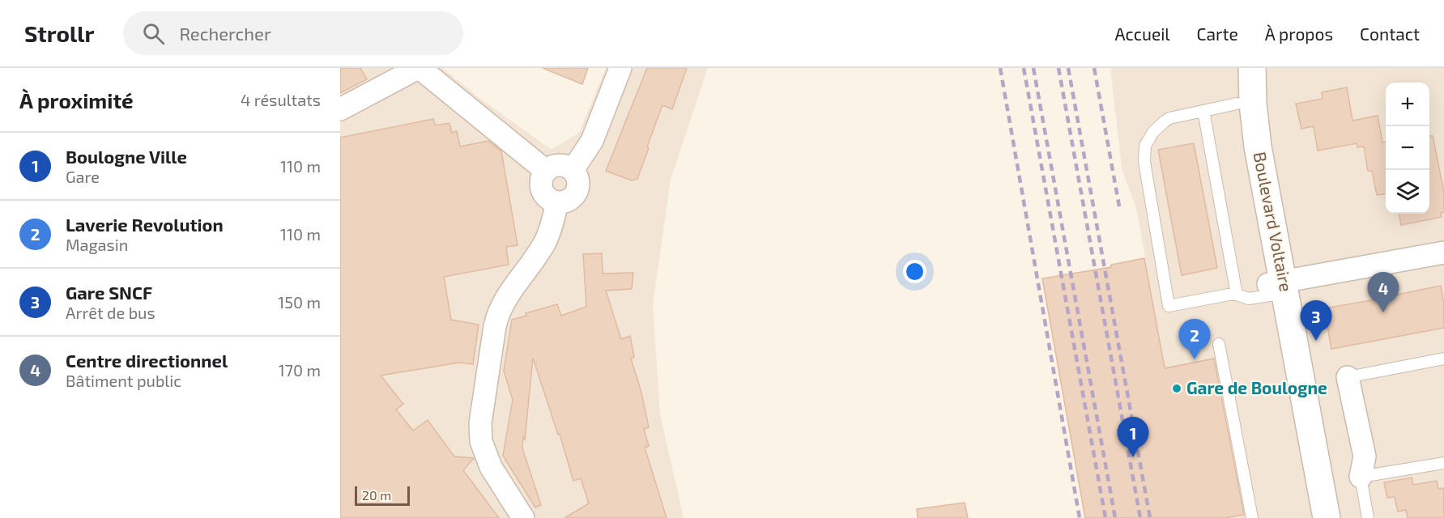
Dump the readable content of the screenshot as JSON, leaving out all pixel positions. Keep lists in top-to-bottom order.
{
  "streets": {
    "street": ["Boulevard Voltaire"]
  },
  "places": ["Gare de Boulogne"],
  "scale_bar": "20 m",
  "page": {
    "header": "Strollr",
    "search": "Rechercher",
    "nav": [
      "Accueil",
      "Carte",
      "À propos",
      "Contact"
    ],
    "heading": ["À proximité", "4 résultats"],
    "map_buttons": ["+", "−"],
    "list": [
      {
        "mark": "1",
        "name": "Boulogne Ville",
        "note": "Gare",
        "value": "110 m"
      },
      {
        "mark": "2",
        "name": "Laverie Revolution",
        "note": "Magasin",
        "value": "110 m"
      },
      {
        "mark": "3",
        "name": "Gare SNCF",
        "note": "Arrêt de bus",
        "value": "150 m"
      },
      {
        "mark": "4",
        "name": "Centre directionnel",
        "note": "Bâtiment public",
        "value": "170 m"
      }
    ],
    "pins": [
      "4",
      "3",
      "2",
      "1"
    ],
    "scale": "20 m"
  }
}
